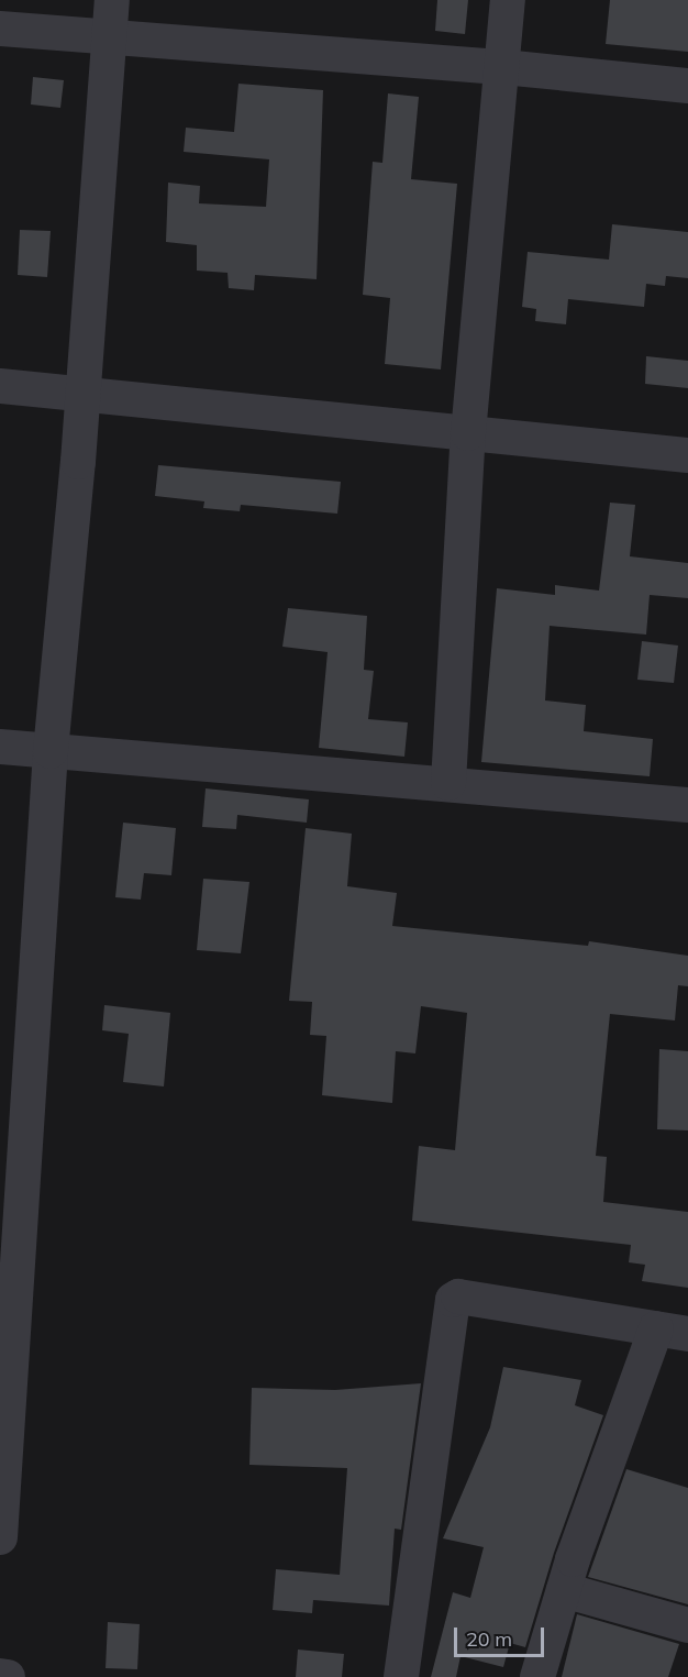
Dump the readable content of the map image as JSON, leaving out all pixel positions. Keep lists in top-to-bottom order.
{
  "scale_bar": "20 m"
}
